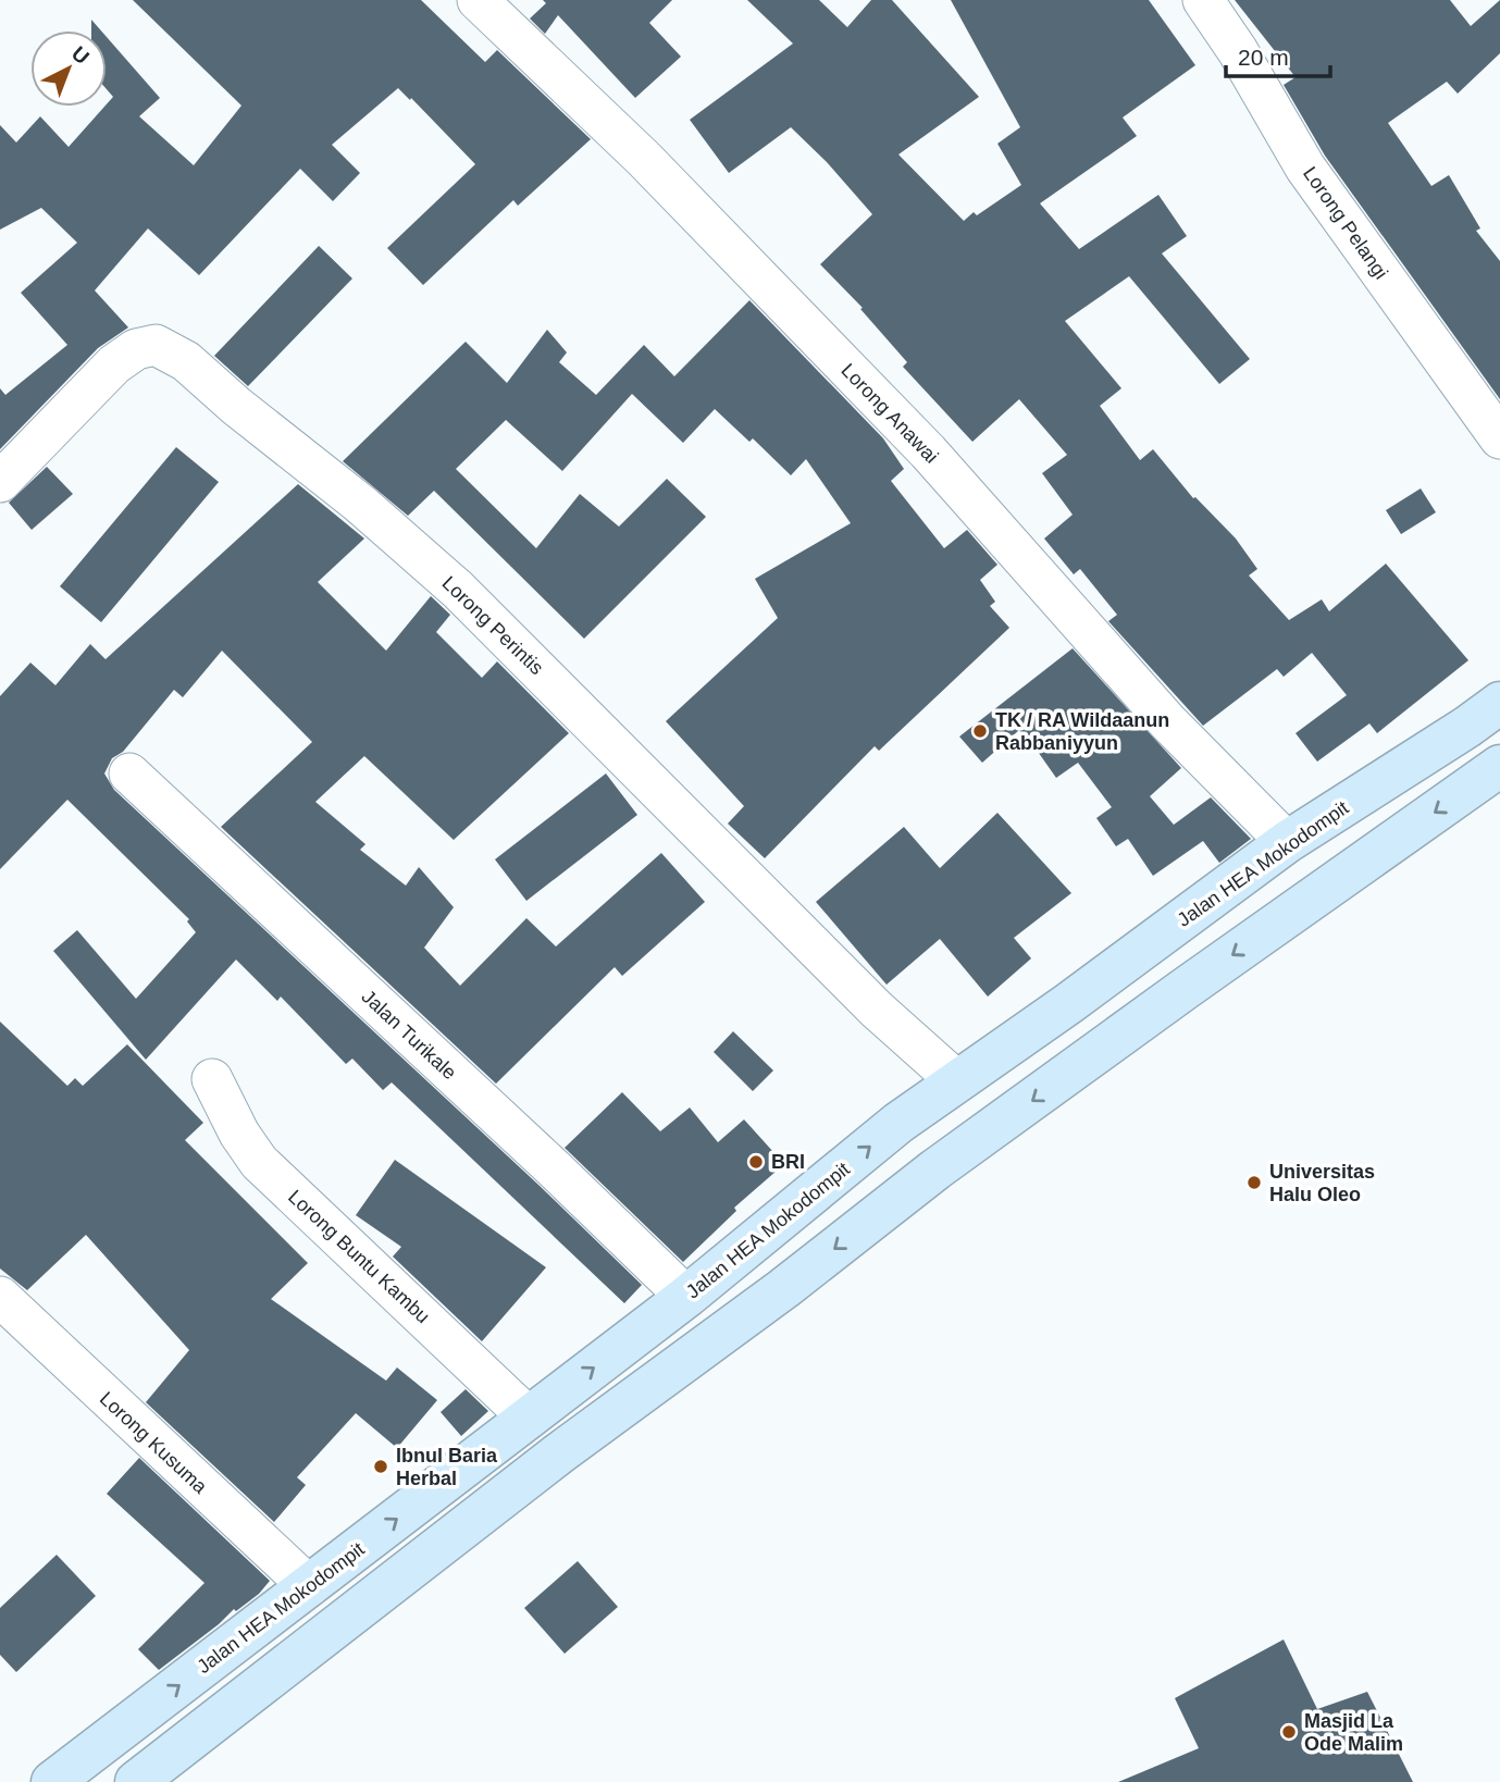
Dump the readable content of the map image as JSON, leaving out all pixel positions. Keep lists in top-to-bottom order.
{
  "streets": {
    "street": [
      "Lorong Pelangi",
      "Lorong Anawai",
      "Lorong Perintis",
      "Jalan HEA Mokodompit",
      "Jalan Turikale",
      "Lorong Buntu Kambu",
      "Lorong Kusuma"
    ]
  },
  "crossings": [
    ["Lorong Anawai", "Jalan HEA Mokodompit"],
    ["Lorong Perintis", "Jalan HEA Mokodompit"],
    ["Jalan HEA Mokodompit", "Jalan Turikale"],
    ["Jalan HEA Mokodompit", "Lorong Buntu Kambu"],
    ["Jalan HEA Mokodompit", "Lorong Kusuma"]
  ],
  "places": [
    "TK / RA Wildaanun Rabbaniyyun",
    "BRI",
    "Universitas Halu Oleo",
    "Ibnul Baria Herbal",
    "Masjid La Ode Malim"
  ],
  "scale_bar": "20 m",
  "north": "top right"
}
